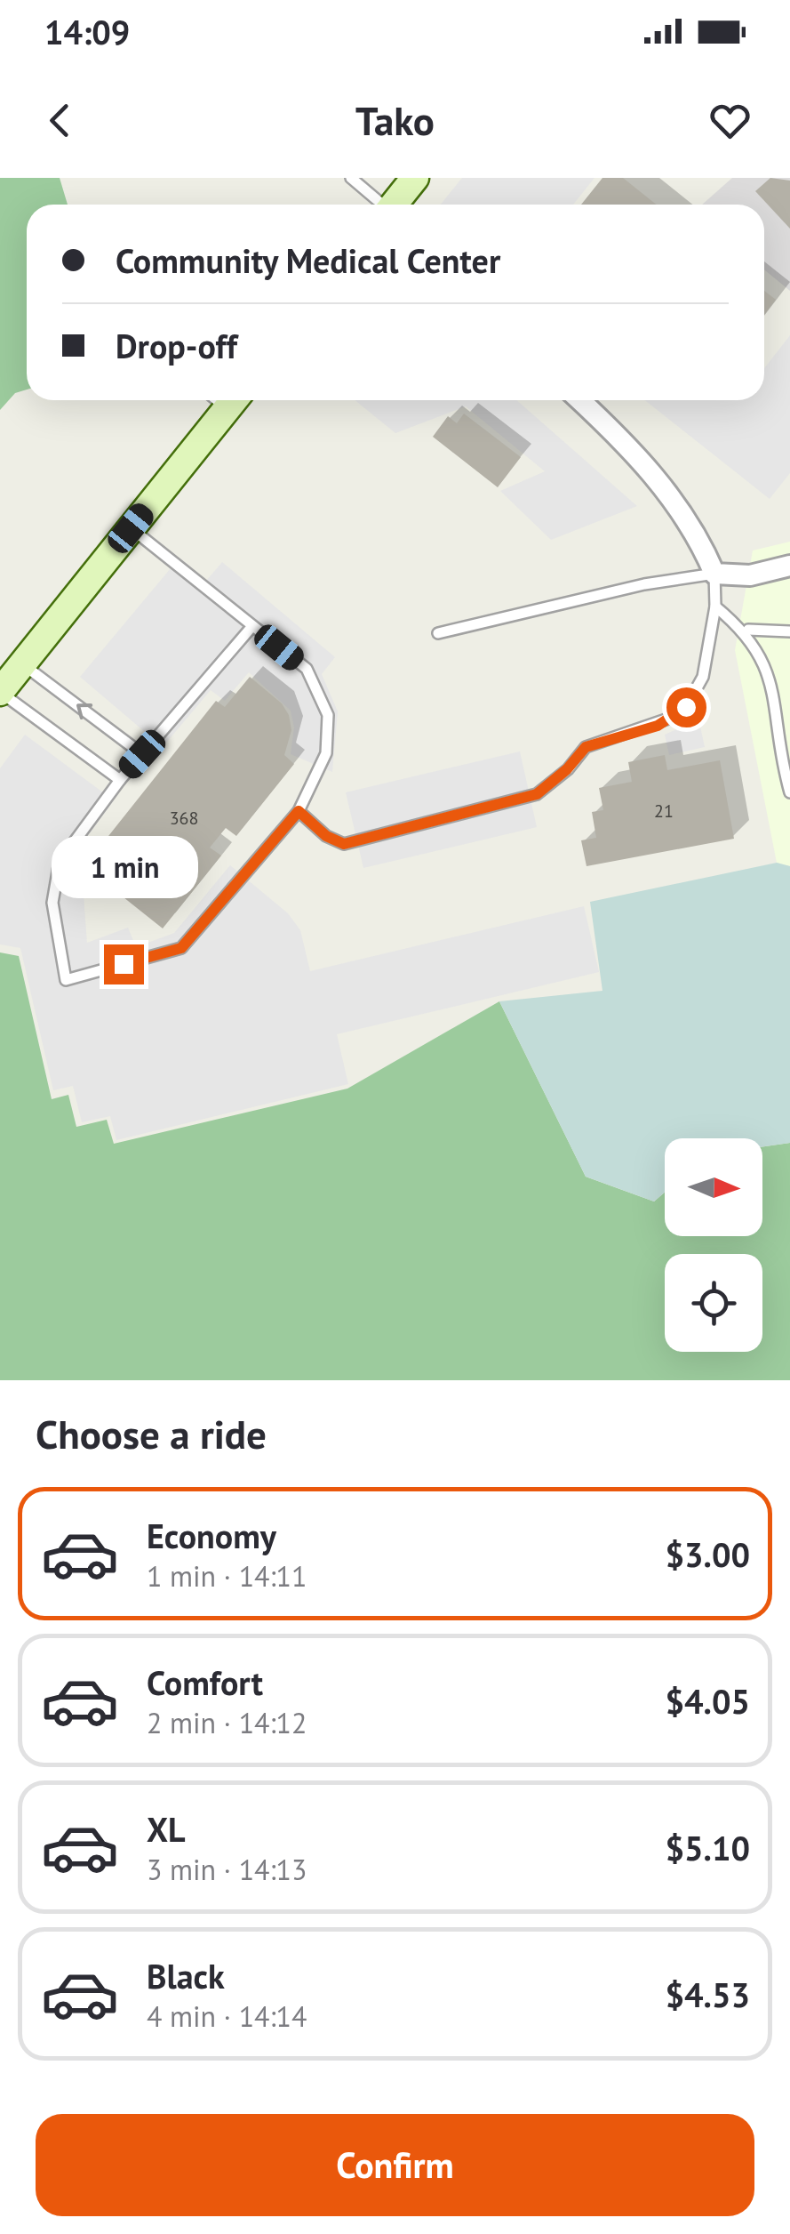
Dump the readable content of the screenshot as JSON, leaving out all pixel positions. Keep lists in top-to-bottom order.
{
  "house_numbers": ["21", "368"],
  "north": "right",
  "page": {
    "status": "14:09",
    "header": "Tako",
    "banner": ["Community Medical Center", "Drop-off"],
    "bubble": "1 min",
    "heading": "Choose a ride",
    "list": [
      {
        "name": "Economy",
        "note": "1 min · 14:11",
        "value": "$3.00"
      },
      {
        "name": "Comfort",
        "note": "2 min · 14:12",
        "value": "$4.05"
      },
      {
        "name": "XL",
        "note": "3 min · 14:13",
        "value": "$5.10"
      },
      {
        "name": "Black",
        "note": "4 min · 14:14",
        "value": "$4.53"
      }
    ],
    "buttons": "Confirm"
  }
}
